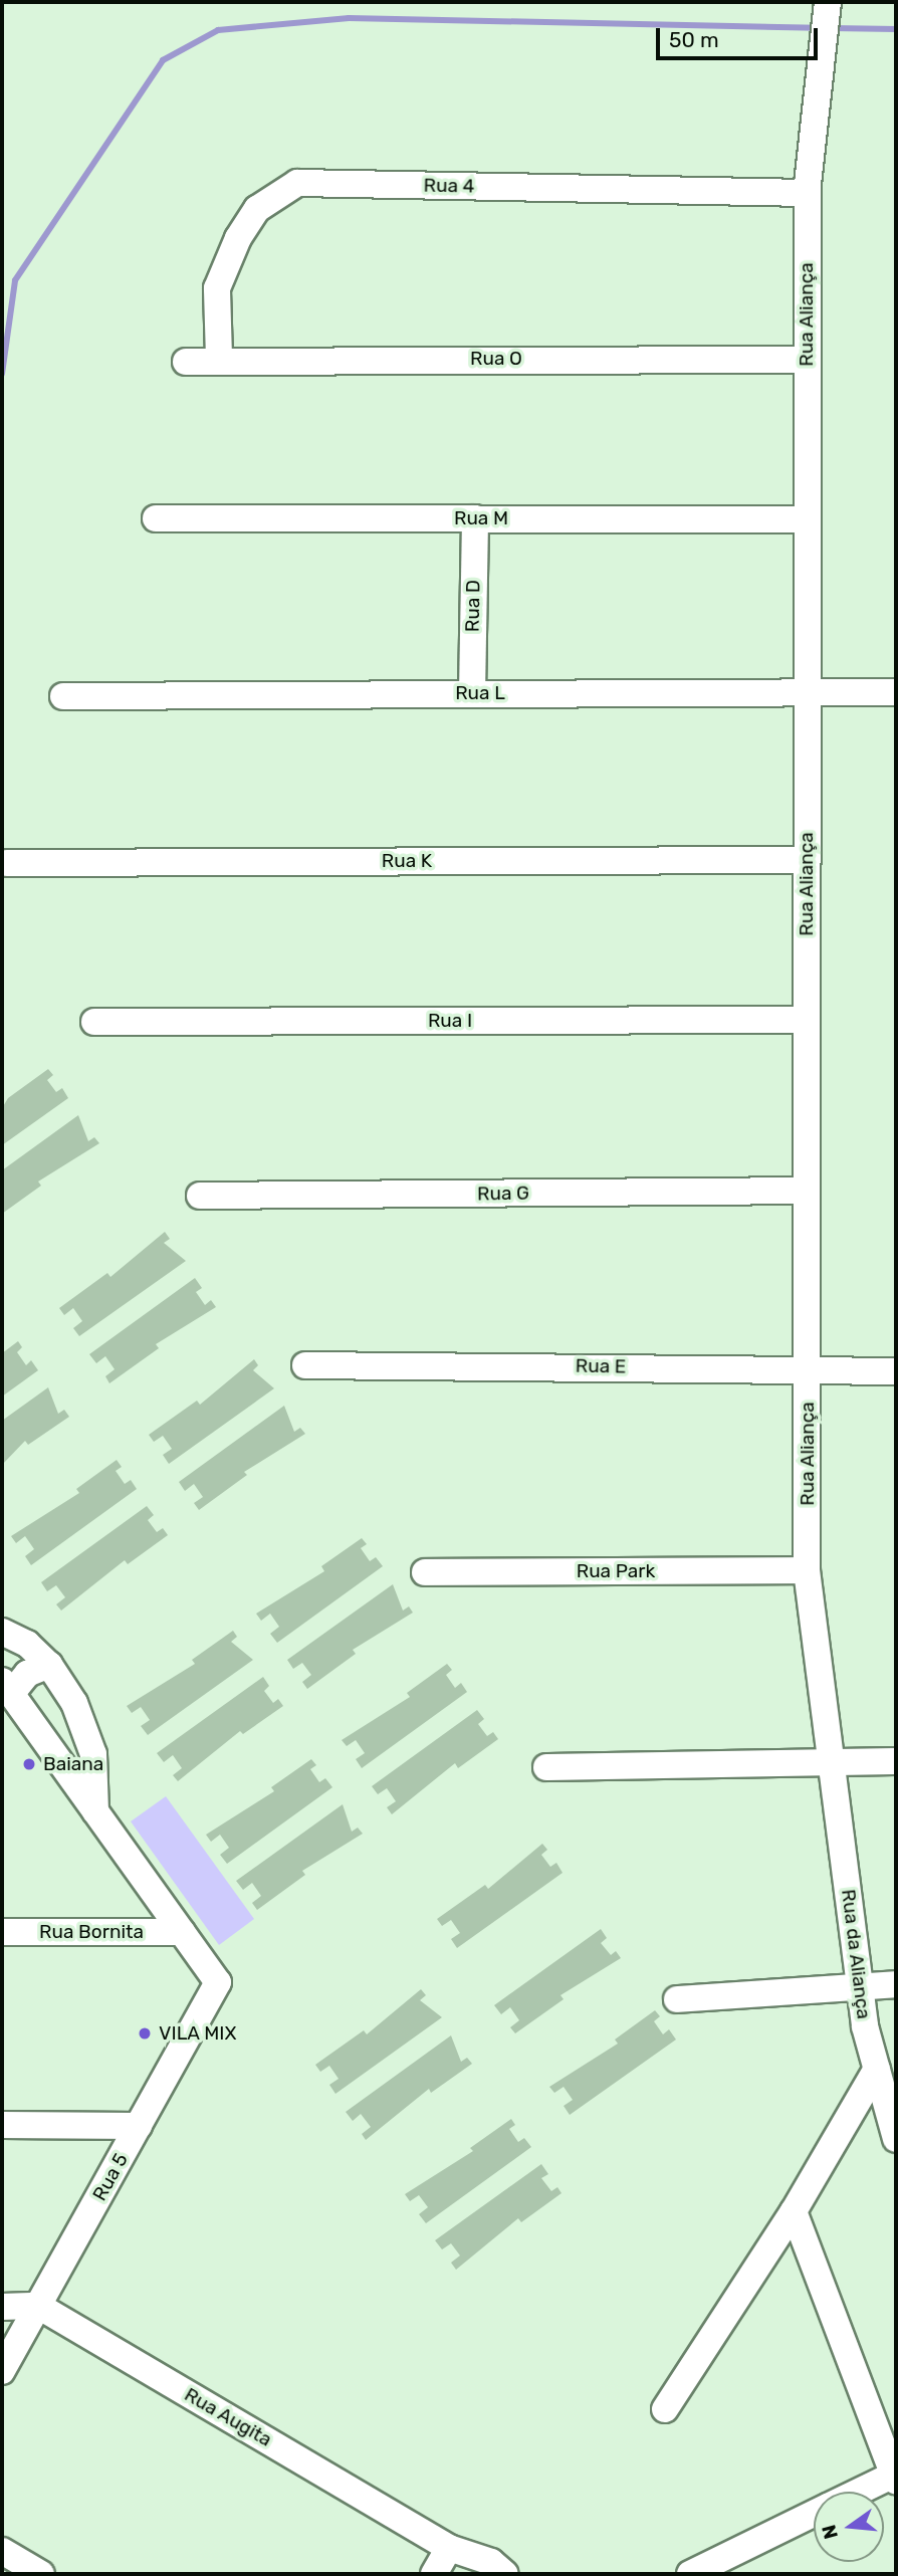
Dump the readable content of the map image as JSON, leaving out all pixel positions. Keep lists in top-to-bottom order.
{
  "streets": {
    "street": [
      "Rua 4",
      "Rua Aliança",
      "Rua O",
      "Rua M",
      "Rua D",
      "Rua L",
      "Rua K",
      "Rua I",
      "Rua G",
      "Rua E",
      "Rua Park",
      "Rua Bornita",
      "Rua da Aliança",
      "Rua 5",
      "Rua Augita"
    ]
  },
  "crossings": [
    ["Rua 4", "Rua Aliança"],
    ["Rua 4", "Rua O"],
    ["Rua Aliança", "Rua O"],
    ["Rua Aliança", "Rua M"],
    ["Rua Aliança", "Rua L"],
    ["Rua Aliança", "Rua K"],
    ["Rua Aliança", "Rua I"],
    ["Rua Aliança", "Rua G"],
    ["Rua Aliança", "Rua E"],
    ["Rua Aliança", "Rua Park"],
    ["Rua Aliança", "Rua da Aliança"],
    ["Rua M", "Rua D"],
    ["Rua D", "Rua L"],
    ["Rua Bornita", "Rua 5"],
    ["Rua 5", "Rua Augita"]
  ],
  "places": ["Baiana", "VILA MIX"],
  "scale_bar": "50 m",
  "north": "left"
}
